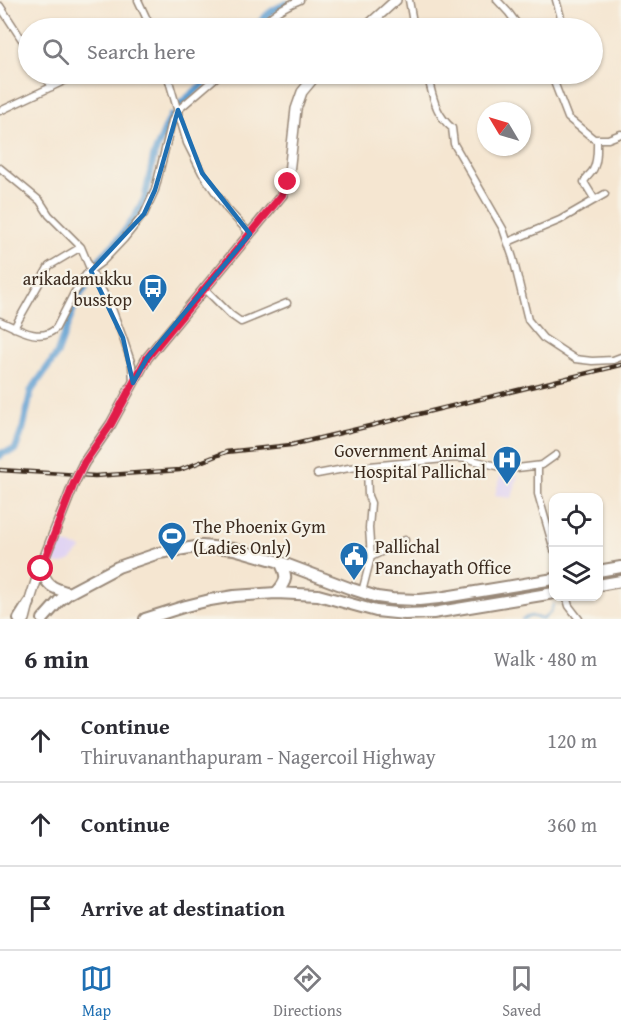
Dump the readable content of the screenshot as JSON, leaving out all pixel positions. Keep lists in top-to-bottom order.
{
  "places": {
    "bus stop": ["arikadamukku busstop"],
    "hospital": ["Government Animal Hospital Pallichal"],
    "sports": ["The Phoenix Gym (Ladies Only)"],
    "public building": ["Pallichal Panchayath Office"]
  },
  "north": "top left",
  "page": {
    "search": "Search here",
    "heading": ["6 min", "Walk · 480 m"],
    "list": [
      ["Continue", "Thiruvananthapuram - Nagercoil Highway", "120 m"],
      ["Continue", "360 m"],
      "Arrive at destination"
    ],
    "nav": ["Map", "Directions", "Saved"]
  }
}
